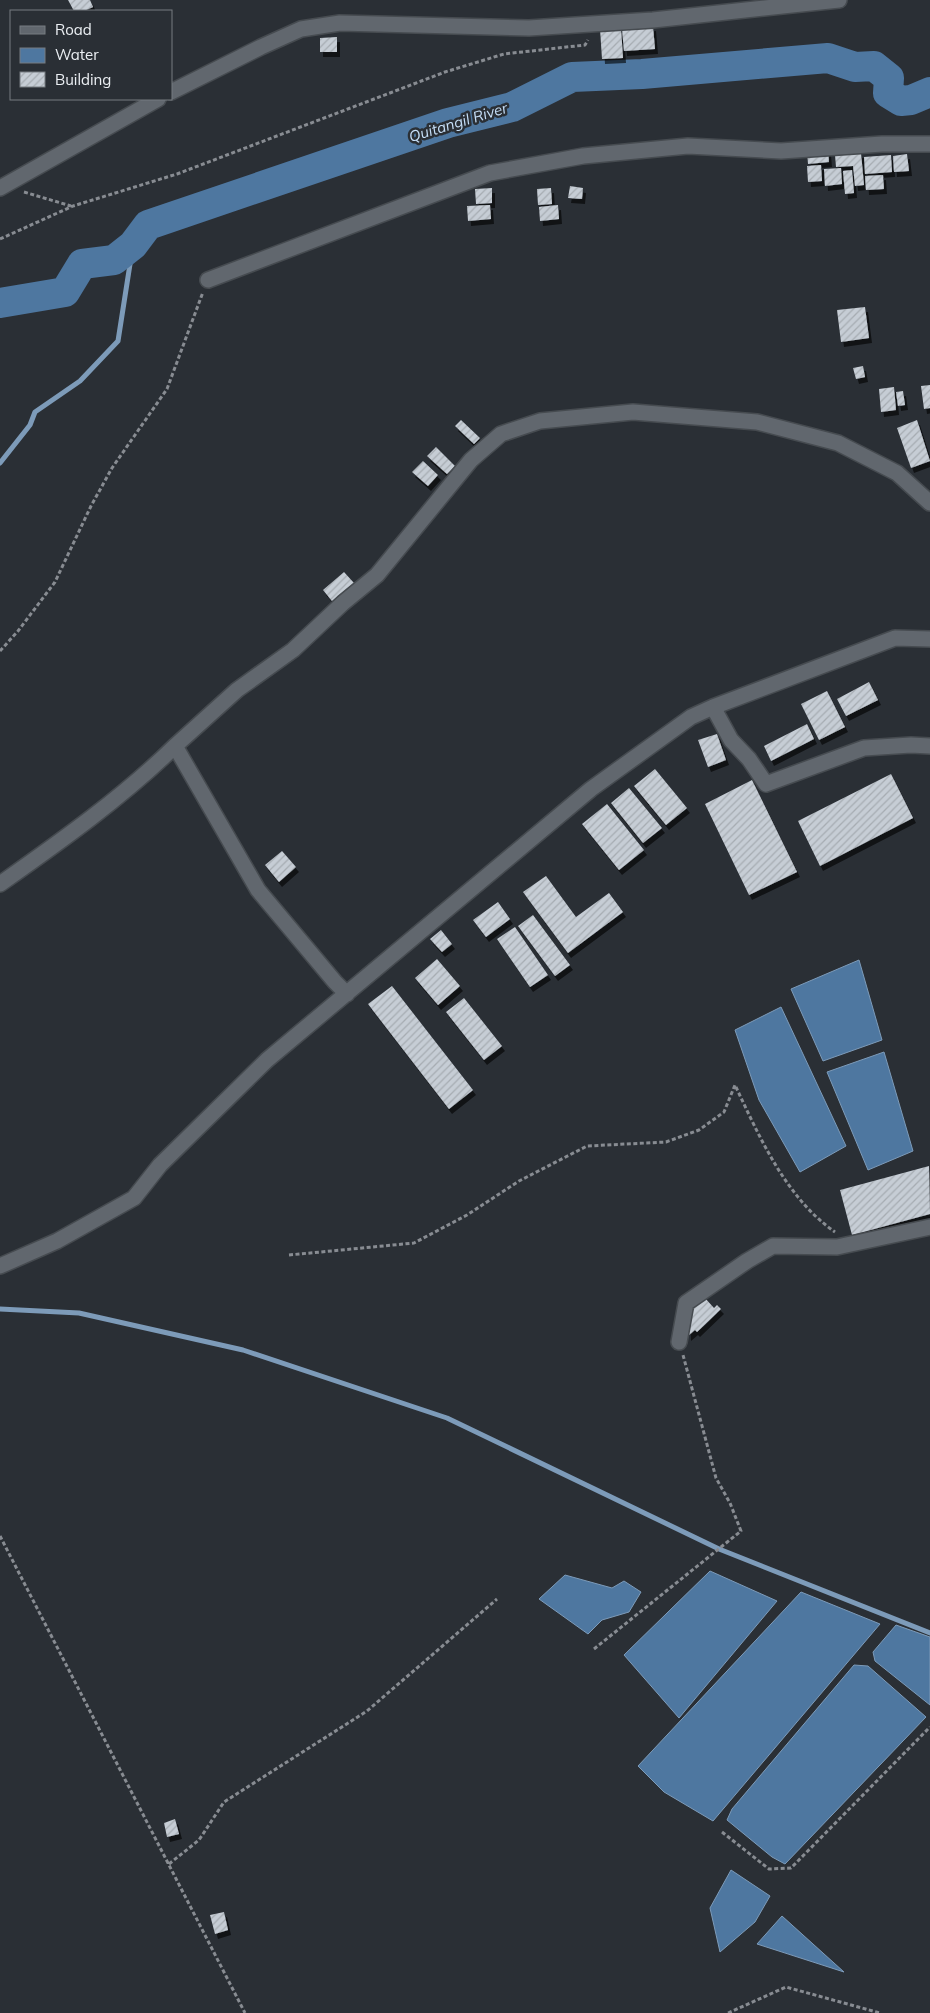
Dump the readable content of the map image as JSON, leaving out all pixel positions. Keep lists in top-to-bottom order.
{
  "water": ["Quitangil River"],
  "legend": ["Road", "Water", "Building"]
}
